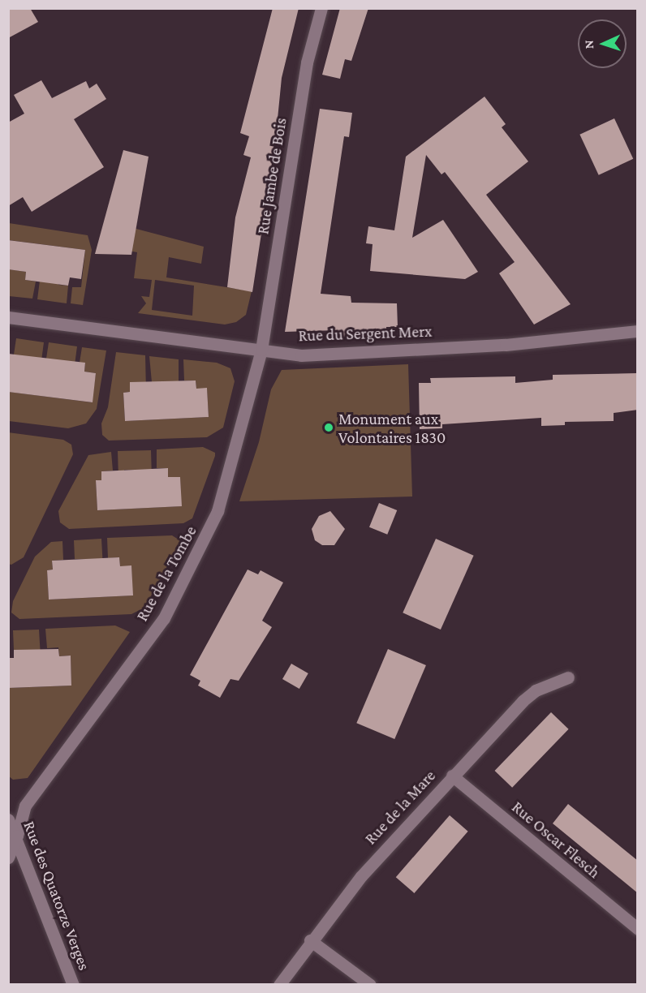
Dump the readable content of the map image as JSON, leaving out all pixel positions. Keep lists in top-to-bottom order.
{
  "streets": {
    "street": [
      "Rue Jambe de Bois",
      "Rue du Sergent Merx",
      "Rue de la Tombe",
      "Rue de la Mare",
      "Rue Oscar Flesch",
      "Rue des Quatorze Verges"
    ]
  },
  "crossings": [
    ["Rue Jambe de Bois", "Rue du Sergent Merx"],
    ["Rue Jambe de Bois", "Rue de la Tombe"],
    ["Rue du Sergent Merx", "Rue de la Tombe"],
    ["Rue de la Tombe", "Rue des Quatorze Verges"],
    ["Rue de la Mare", "Rue Oscar Flesch"]
  ],
  "places": ["Monument aux Volontaires 1830"],
  "north": "left"
}
